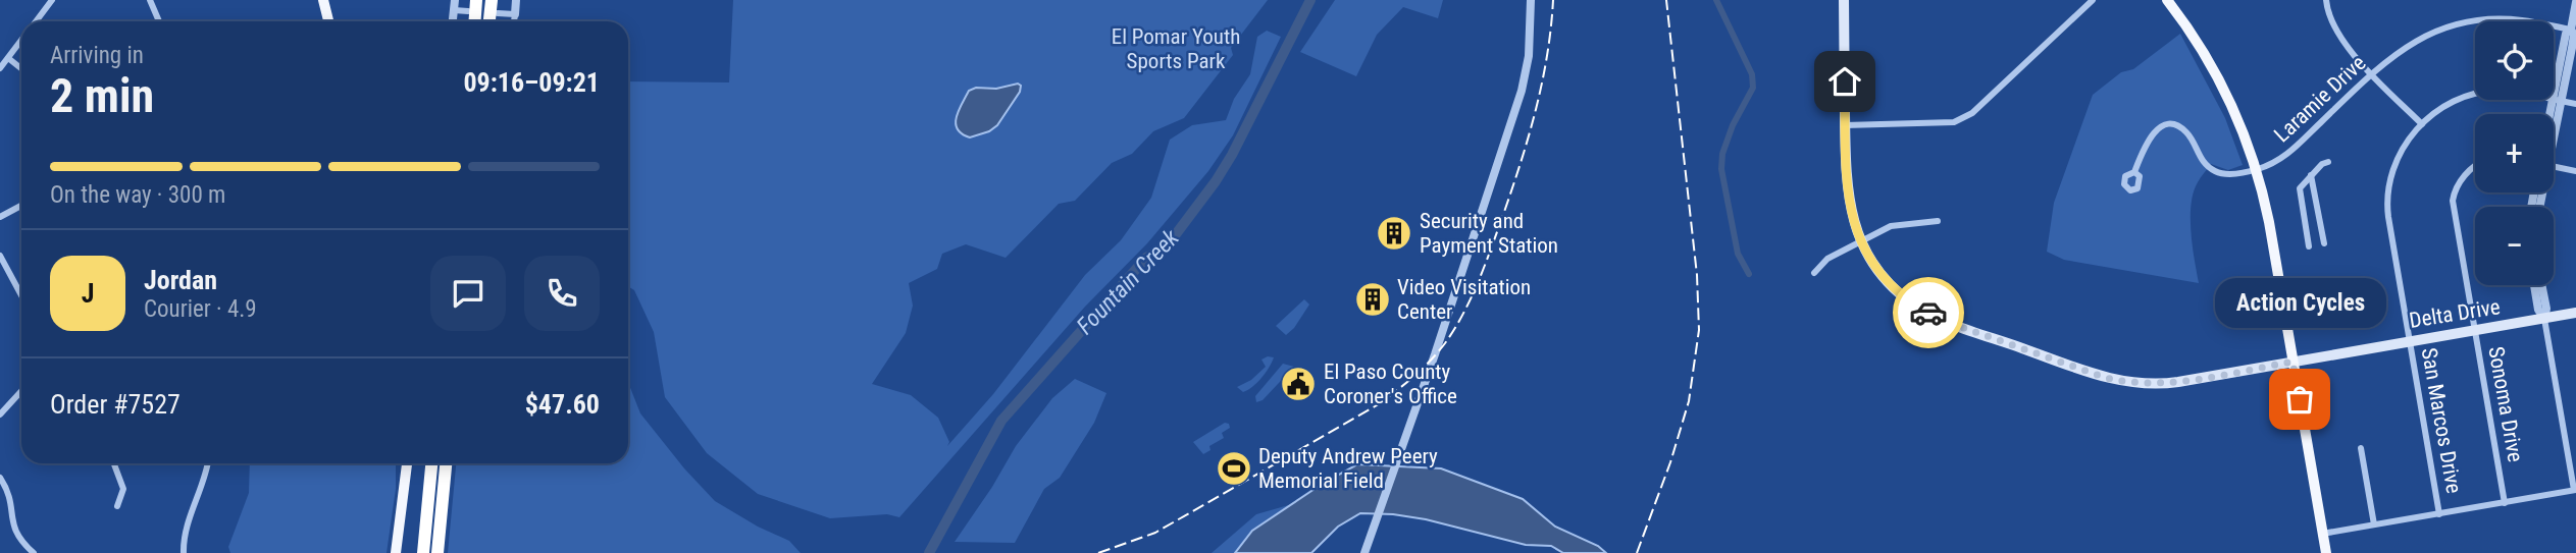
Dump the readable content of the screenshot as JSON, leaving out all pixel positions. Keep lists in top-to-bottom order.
{
  "streets": {
    "main road": ["Delta Drive"],
    "street": ["Laramie Drive", "Sonoma Drive", "San Marcos Drive"]
  },
  "crossings": [
    ["Delta Drive", "Sonoma Drive"],
    ["Delta Drive", "San Marcos Drive"]
  ],
  "water": ["Fountain Creek"],
  "parks": ["El Pomar Youth Sports Park"],
  "places": {
    "building": ["Security and Payment Station", "Video Visitation Center"],
    "public building": ["El Paso County Coroner's Office"],
    "other": ["Action Cycles"],
    "sports": ["Deputy Andrew Peery Memorial Field"]
  },
  "page": {
    "map_buttons": ["+", "−"],
    "heading": ["2 min", "Arriving in", "09:16–09:21"],
    "panel": [
      "Jordan",
      "Courier · 4.9",
      "Order #7527",
      "$47.60"
    ],
    "bar": "On the way · 300 m",
    "round": "J",
    "bubble": "Action Cycles"
  }
}
